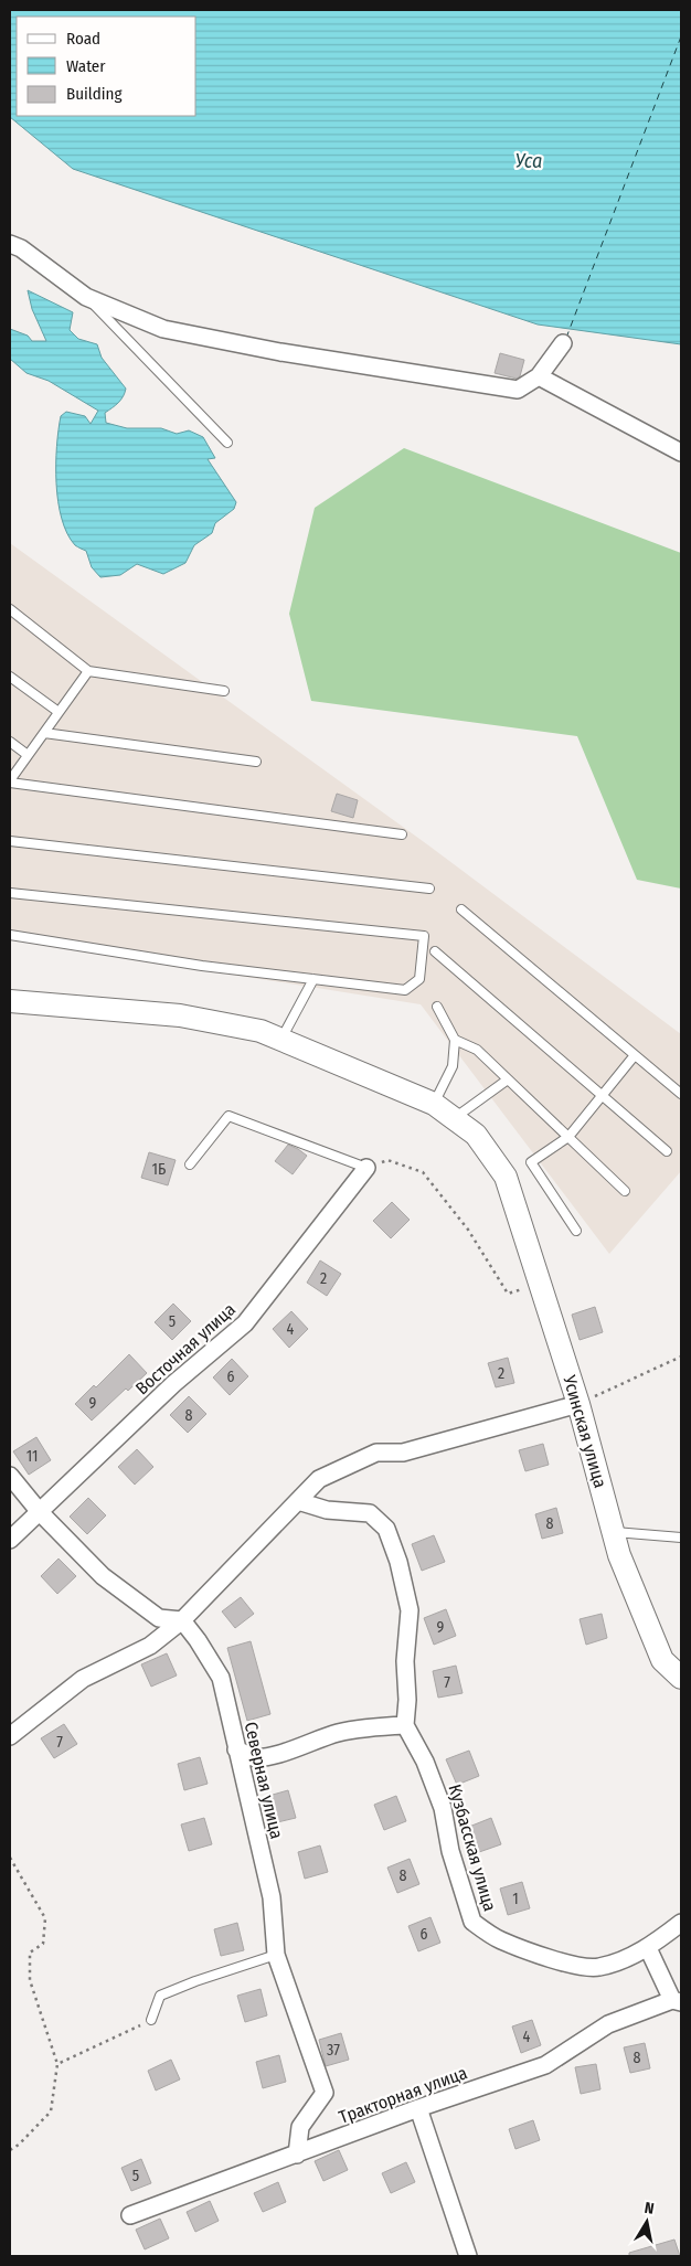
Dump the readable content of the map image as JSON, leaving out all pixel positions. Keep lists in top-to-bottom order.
{
  "streets": {
    "street": [
      "Восточная улица",
      "Усинская улица",
      "Северная улица",
      "Кузбасская улица",
      "Тракторная улица"
    ]
  },
  "crossings": [
    ["Северная улица", "Тракторная улица"]
  ],
  "water": ["Уса"],
  "house_numbers": [
    "1Б",
    "2",
    "5",
    "4",
    "2",
    "6",
    "9",
    "8",
    "11",
    "8",
    "9",
    "7",
    "7",
    "8",
    "1",
    "6",
    "4",
    "37",
    "8",
    "5"
  ],
  "legend": ["Road", "Water", "Building"],
  "north": "top"
}
